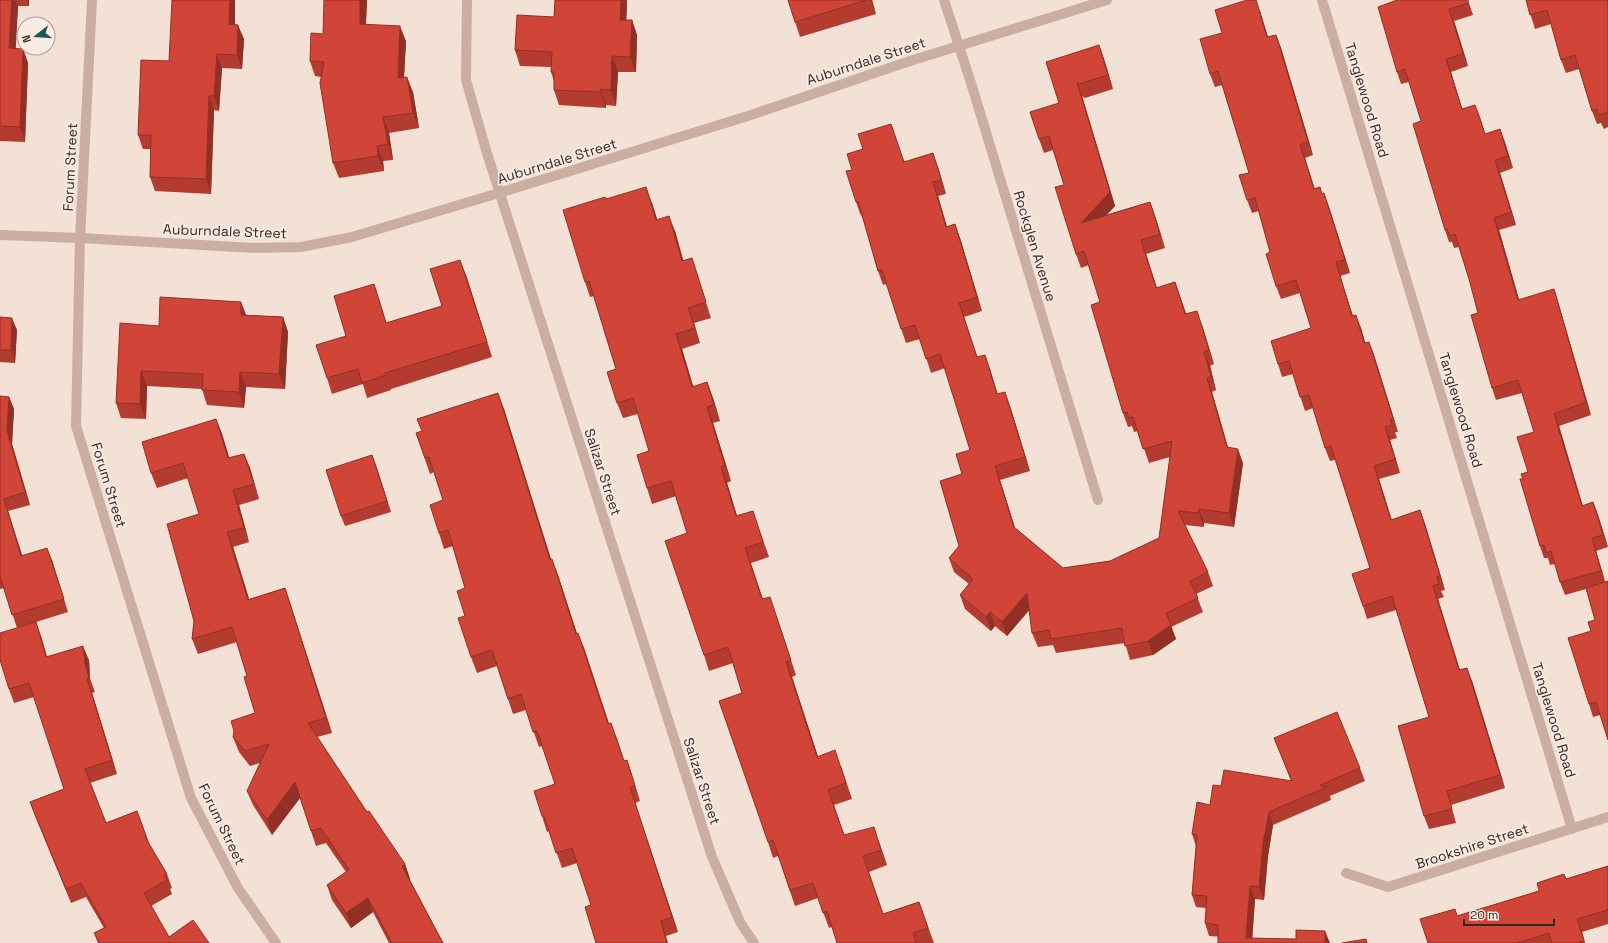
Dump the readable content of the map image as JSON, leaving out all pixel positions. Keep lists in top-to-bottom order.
{
  "streets": {
    "street": [
      "Auburndale Street",
      "Tanglewood Road",
      "Forum Street",
      "Rockglen Avenue",
      "Salizar Street",
      "Brookshire Street"
    ]
  },
  "crossings": [
    ["Auburndale Street", "Forum Street"],
    ["Auburndale Street", "Rockglen Avenue"],
    ["Auburndale Street", "Salizar Street"],
    ["Tanglewood Road", "Brookshire Street"]
  ],
  "scale_bar": "20 m",
  "north": "left"
}
